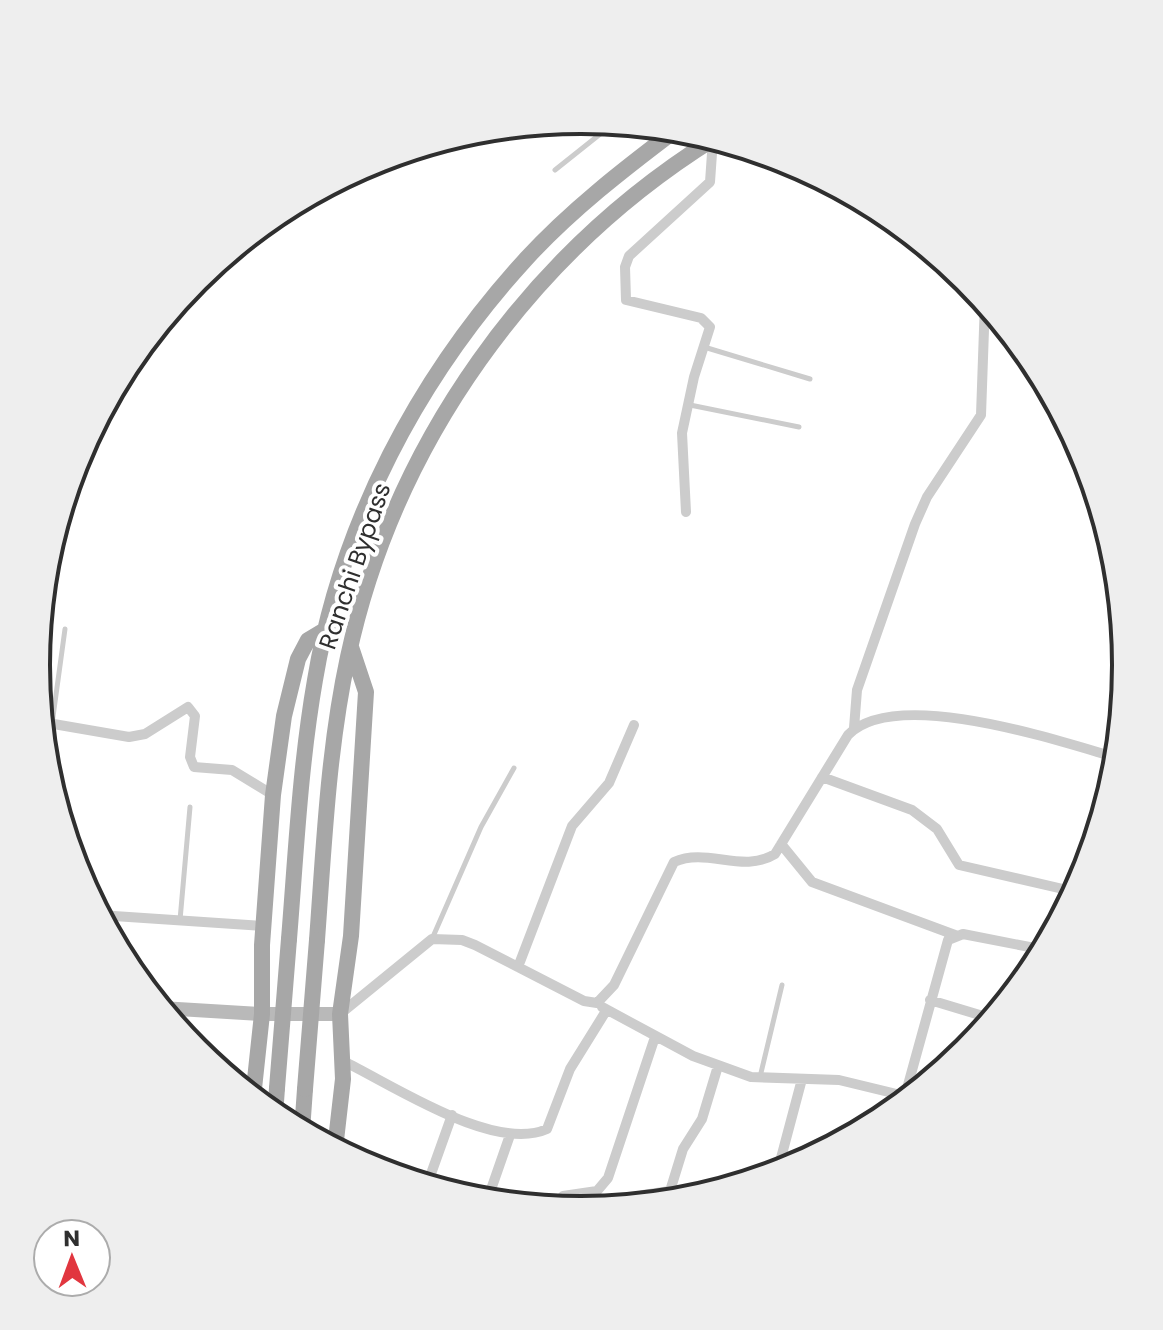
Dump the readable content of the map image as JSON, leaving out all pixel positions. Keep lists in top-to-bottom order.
{
  "streets": {
    "main road": ["Ranchi Bypass"]
  },
  "north": "top"
}
